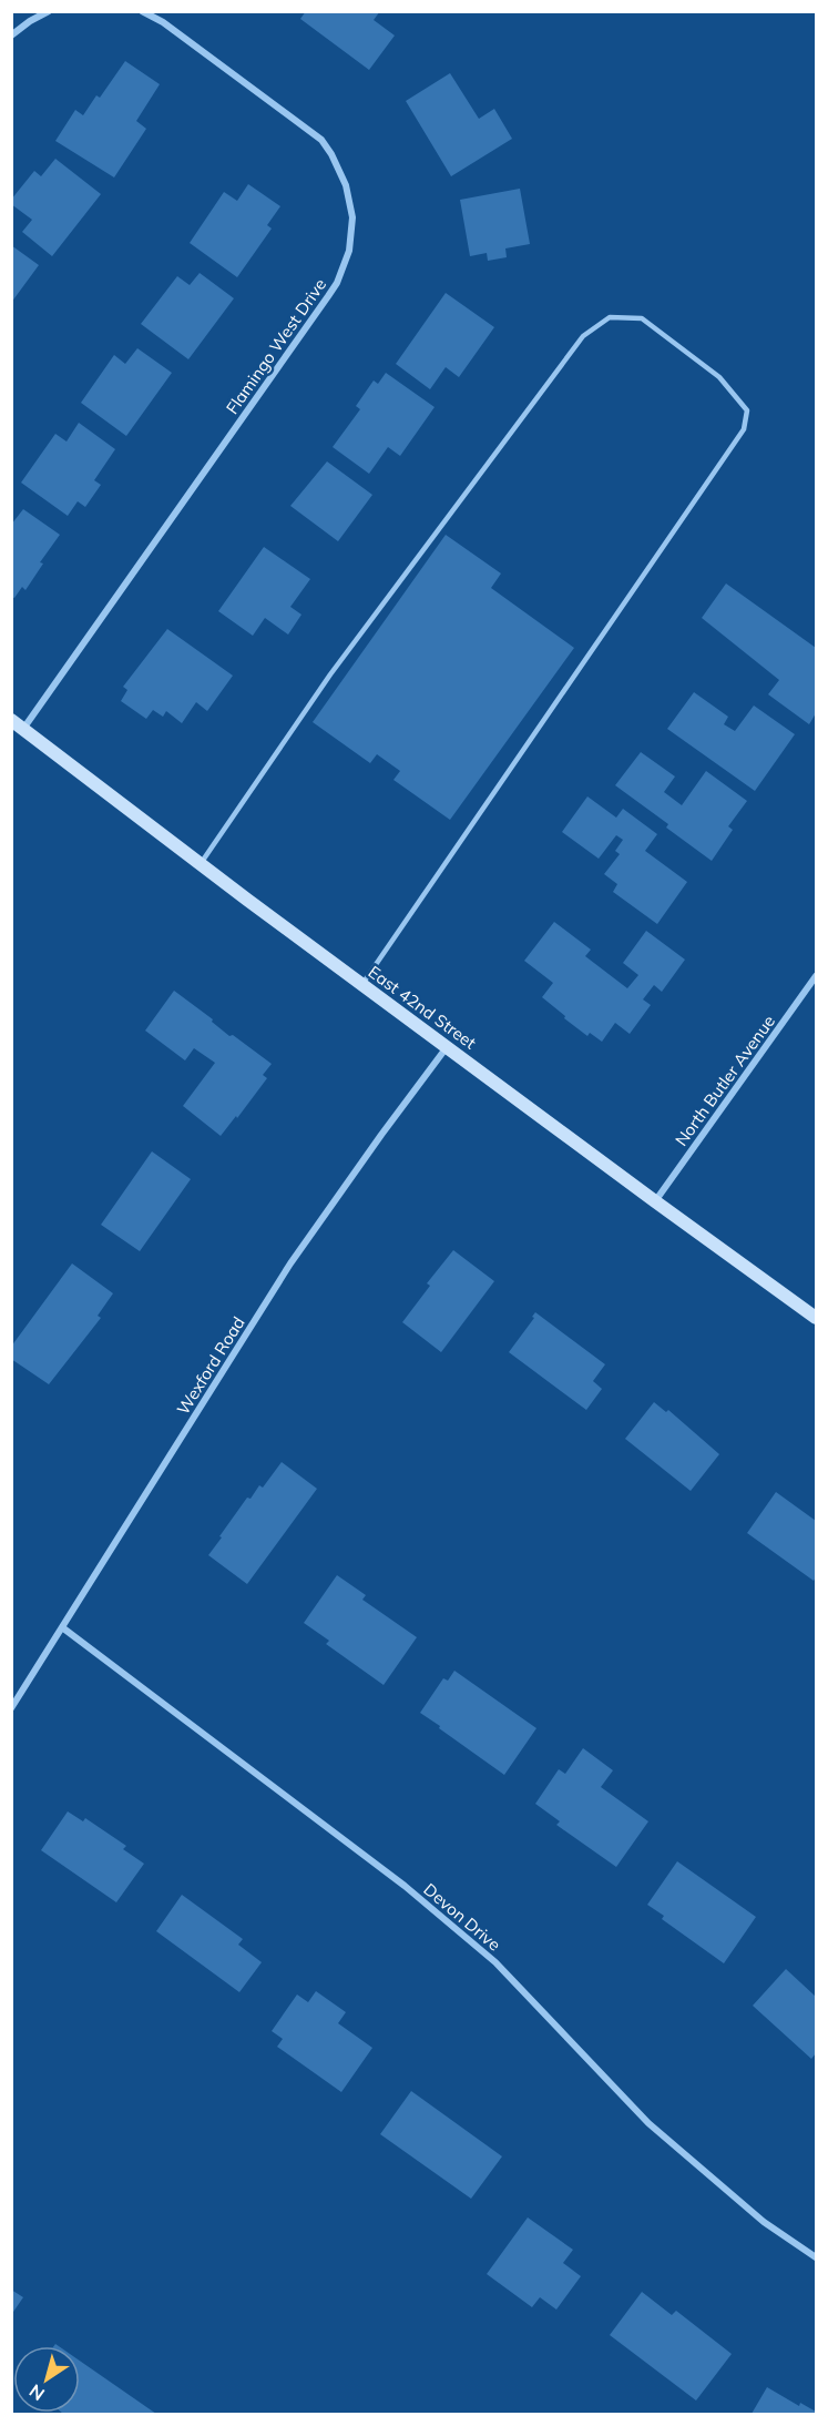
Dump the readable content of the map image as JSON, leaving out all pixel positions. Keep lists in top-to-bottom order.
{
  "streets": {
    "street": [
      "Flamingo West Drive",
      "East 42nd Street",
      "North Butler Avenue",
      "Wexford Road",
      "Devon Drive"
    ]
  },
  "crossings": [
    ["Flamingo West Drive", "East 42nd Street"],
    ["East 42nd Street", "North Butler Avenue"],
    ["East 42nd Street", "Wexford Road"],
    ["Wexford Road", "Devon Drive"]
  ],
  "north": "bottom left"
}
